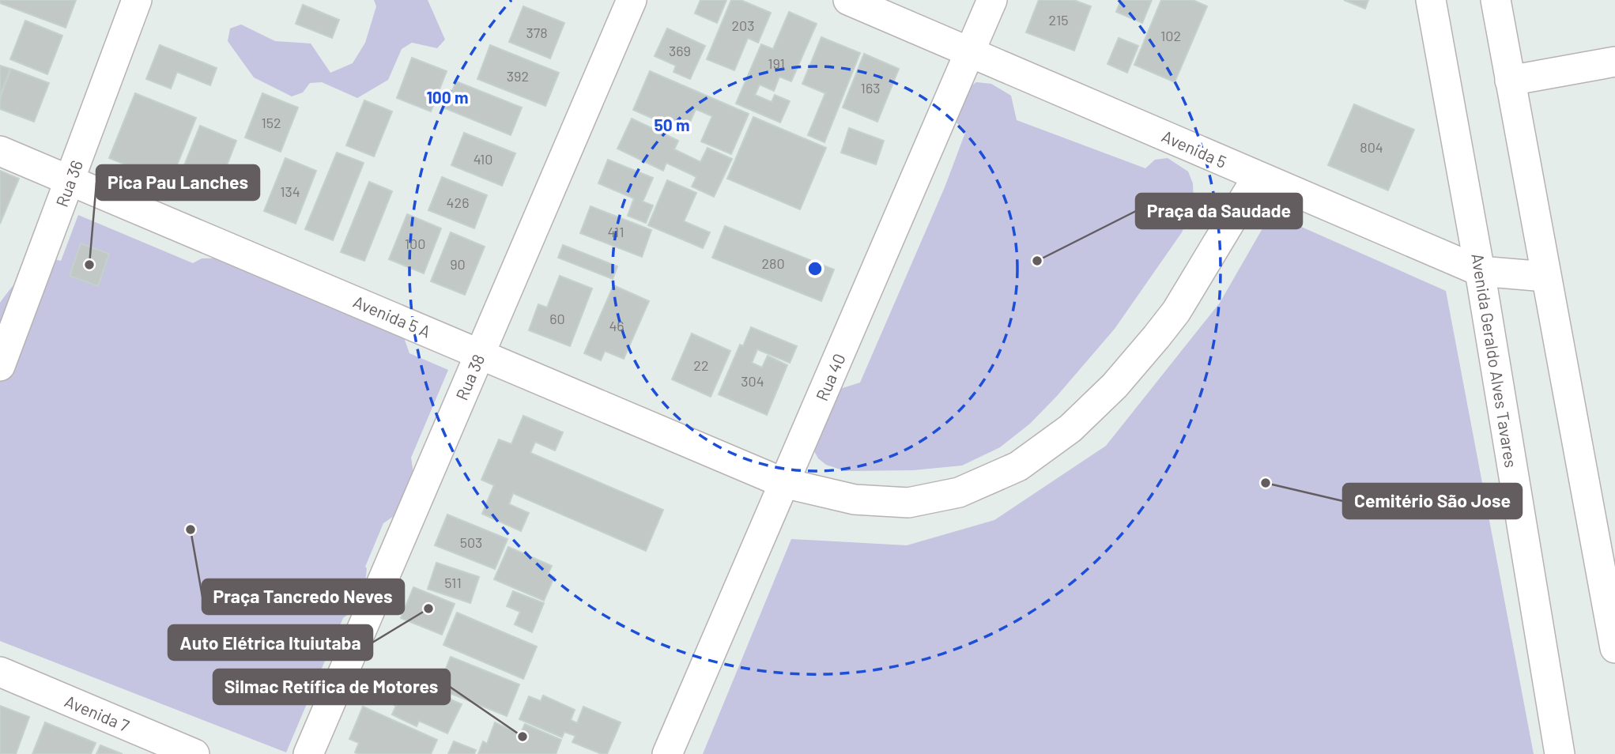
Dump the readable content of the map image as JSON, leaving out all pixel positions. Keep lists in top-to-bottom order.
{
  "streets": {
    "street": [
      "Avenida 5",
      "Rua 36",
      "Avenida 5 A",
      "Avenida Geraldo Alves Tavares",
      "Rua 38",
      "Rua 40",
      "Avenida 7"
    ]
  },
  "crossings": [
    ["Avenida 5", "Avenida 5 A"],
    ["Avenida 5", "Avenida Geraldo Alves Tavares"],
    ["Avenida 5", "Rua 40"],
    ["Rua 36", "Avenida 5 A"],
    ["Avenida 5 A", "Rua 38"],
    ["Avenida 5 A", "Rua 40"]
  ],
  "places": [
    "Praça da Saudade",
    "Pica Pau Lanches",
    "Cemitério São Jose",
    "Praça Tancredo Neves",
    "Auto Elétrica Ituiutaba",
    "Silmac Retífica de Motores"
  ],
  "house_numbers": [
    "215",
    "203",
    "378",
    "102",
    "369",
    "191",
    "392",
    "163",
    "152",
    "804",
    "410",
    "134",
    "426",
    "411",
    "100",
    "280",
    "90",
    "60",
    "46",
    "22",
    "304",
    "503",
    "511"
  ],
  "rings": ["100 m", "50 m"]
}
